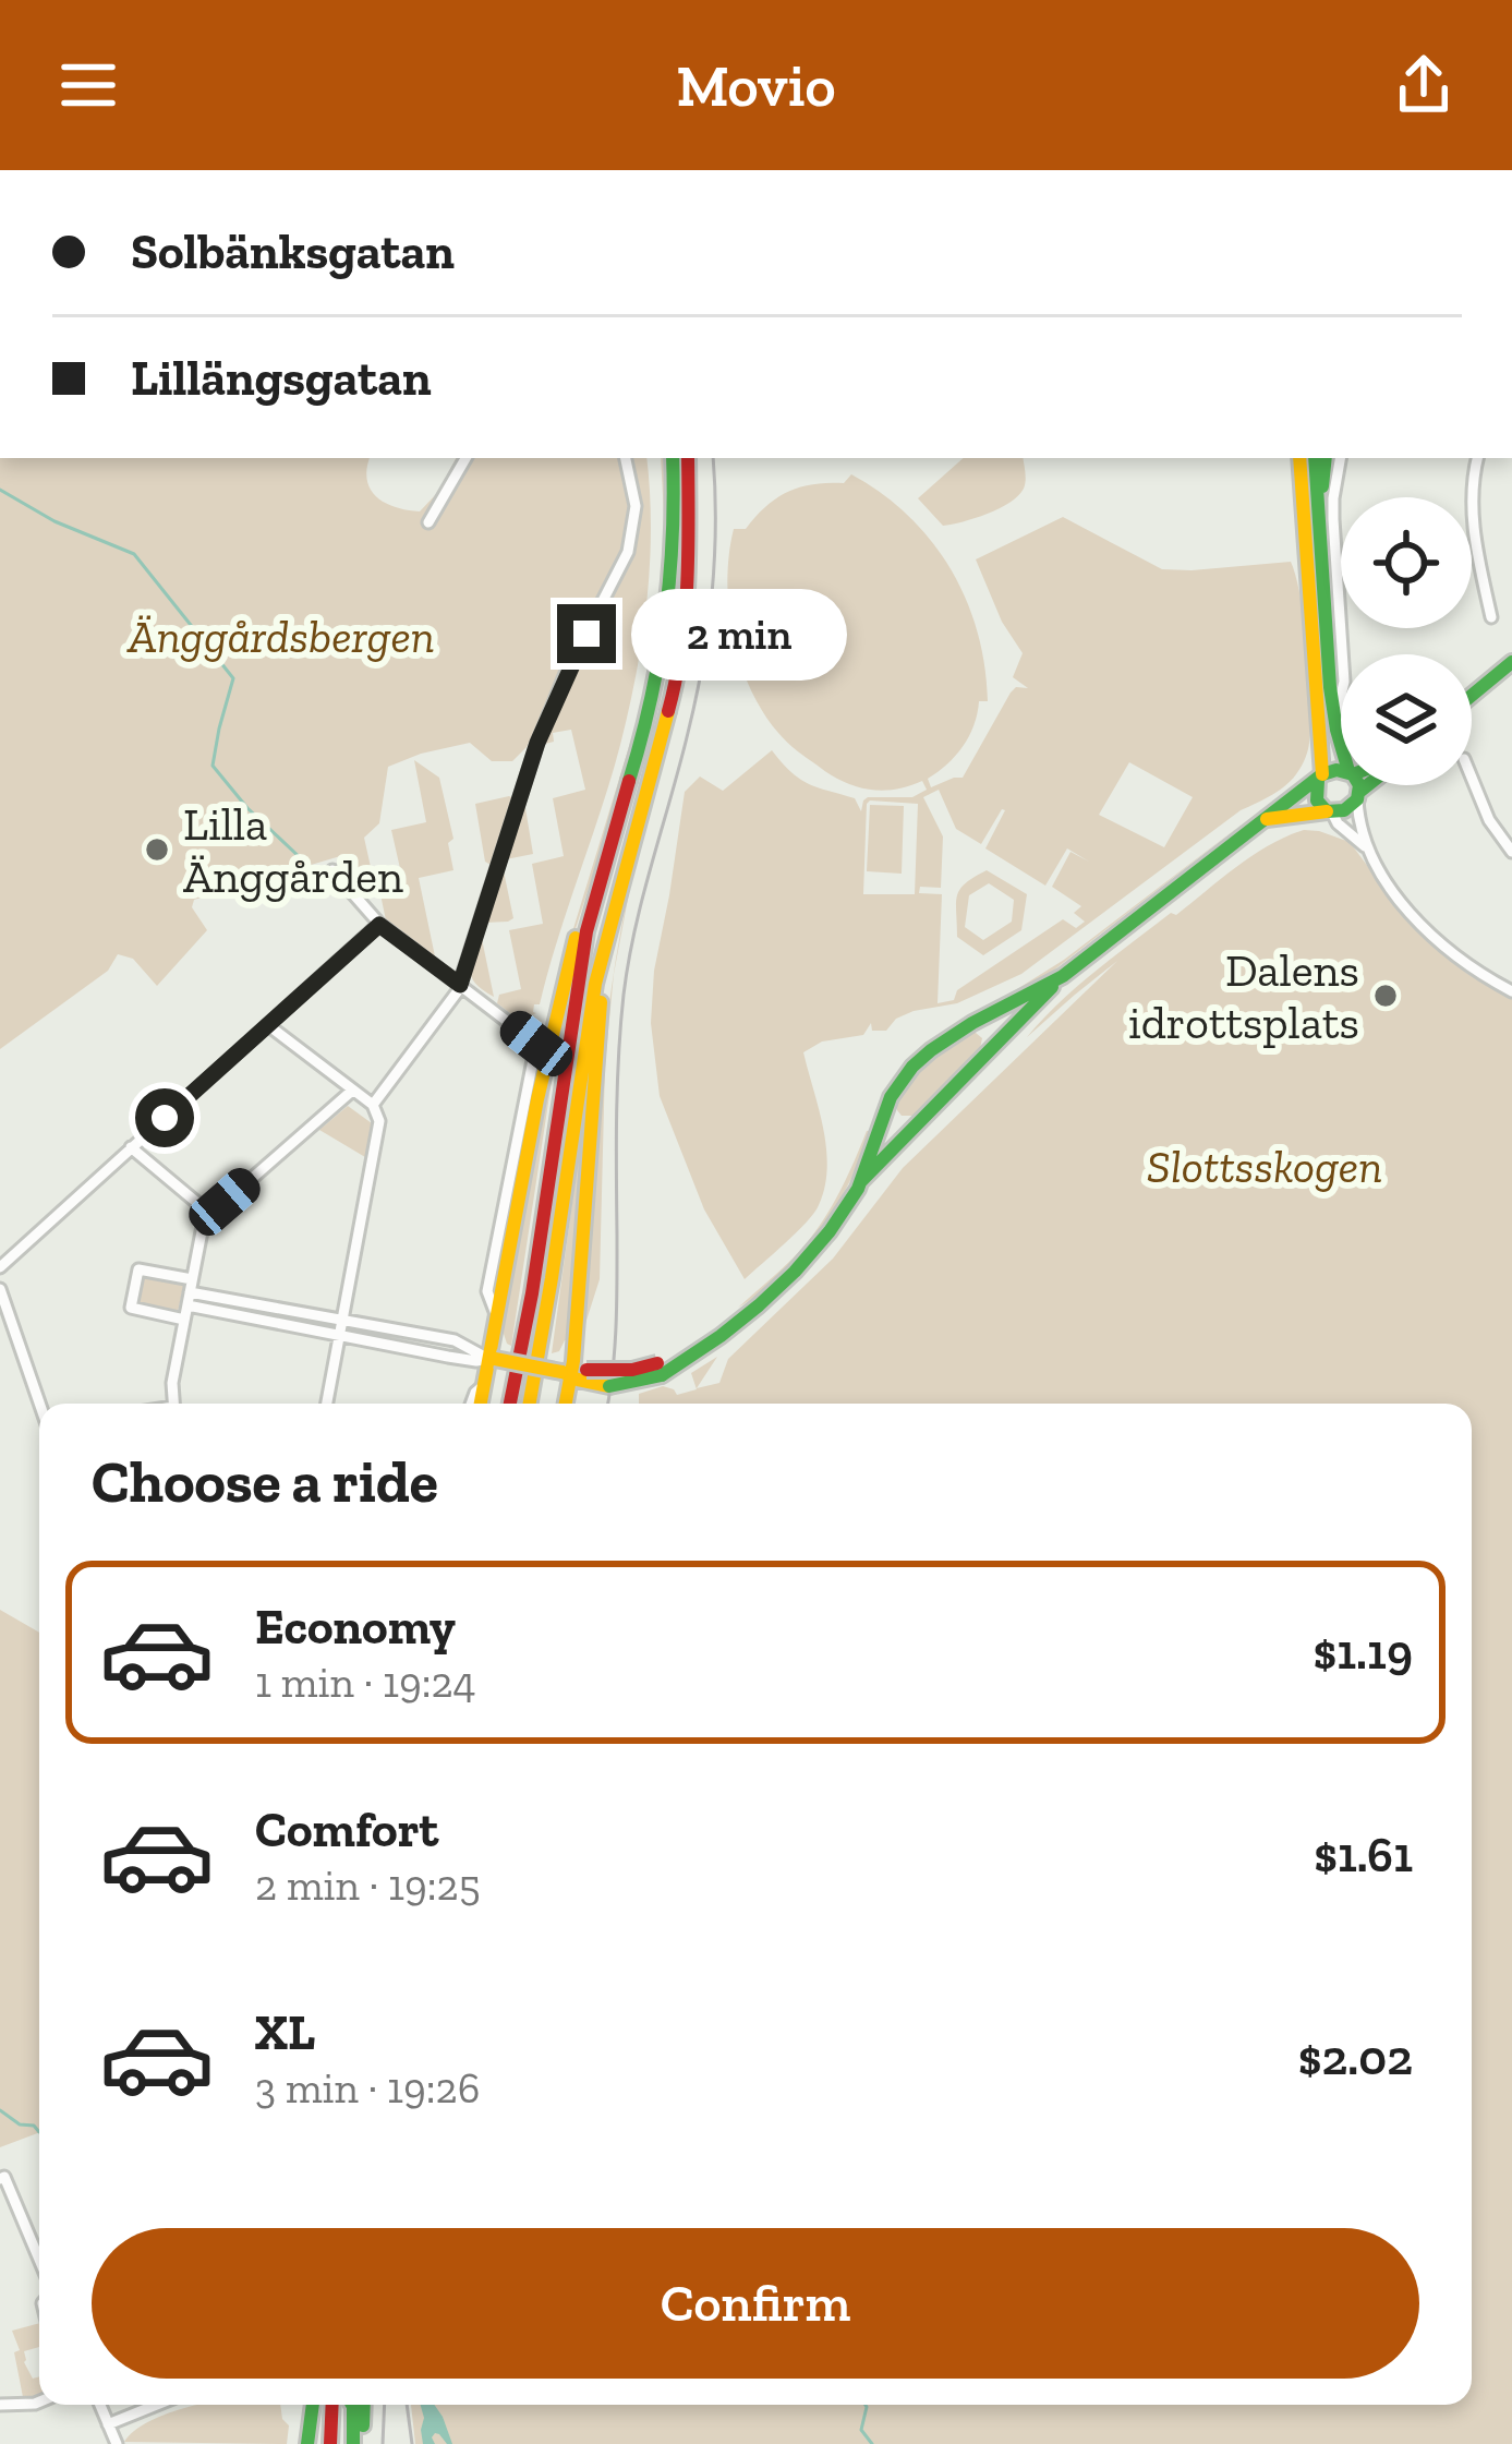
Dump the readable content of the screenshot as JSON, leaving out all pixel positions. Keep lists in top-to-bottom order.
{
  "parks": ["Änggårdsbergen", "Slottsskogen"],
  "places": ["Lilla Änggården", "Dalens idrottsplats"],
  "page": {
    "header": "Movio",
    "banner": ["Solbänksgatan", "Lillängsgatan"],
    "bubble": "2 min",
    "heading": "Choose a ride",
    "list": [
      {
        "name": "Economy",
        "note": "1 min · 19:24",
        "value": "$1.19"
      },
      {
        "name": "Comfort",
        "note": "2 min · 19:25",
        "value": "$1.61"
      },
      {
        "name": "XL",
        "note": "3 min · 19:26",
        "value": "$2.02"
      }
    ],
    "buttons": "Confirm"
  }
}
